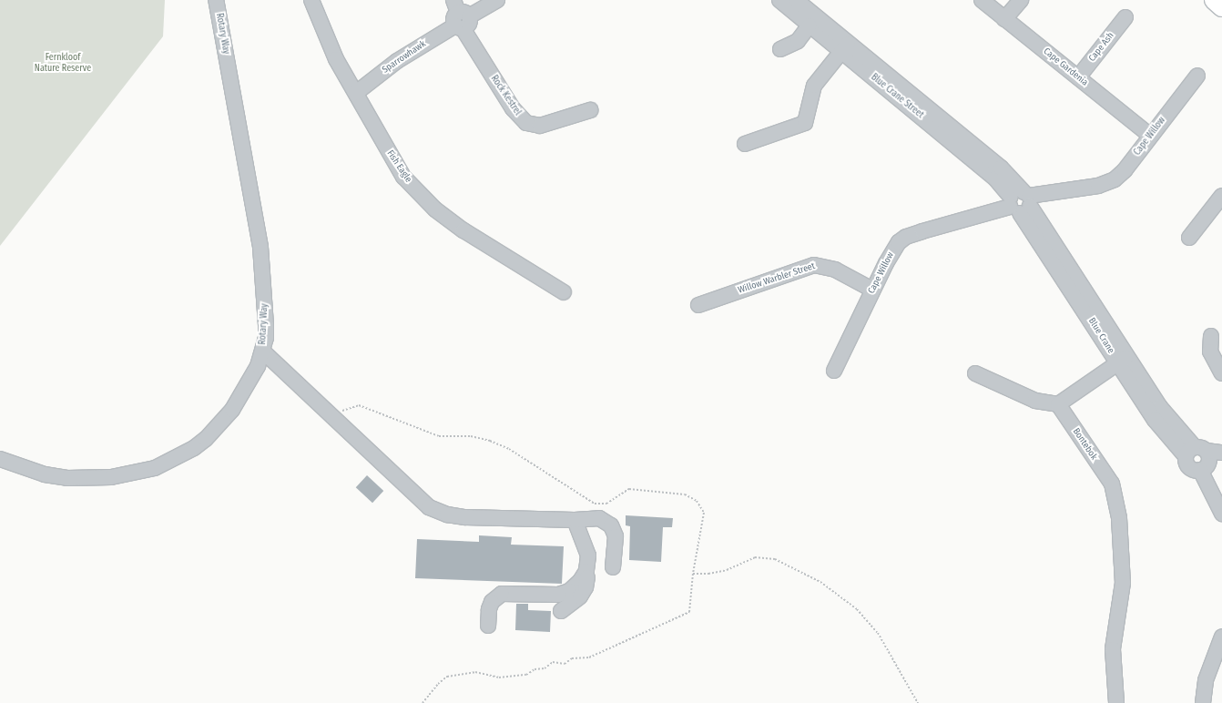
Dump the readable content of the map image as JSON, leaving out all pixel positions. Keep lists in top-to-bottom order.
{
  "streets": {
    "street": [
      "Rotary Way",
      "Cape Ash",
      "Sparrowhawk",
      "Cape Gardenia",
      "Rock Kestrel",
      "Blue Crane Street",
      "Cape Willow",
      "Fish Eagle",
      "Willow Warbler Street",
      "Blue Crane",
      "Bontebok"
    ]
  },
  "crossings": [
    ["Cape Ash", "Cape Gardenia"],
    ["Sparrowhawk", "Rock Kestrel"],
    ["Sparrowhawk", "Fish Eagle"],
    ["Cape Gardenia", "Cape Willow"],
    ["Blue Crane Street", "Cape Willow"],
    ["Blue Crane Street", "Blue Crane"],
    ["Cape Willow", "Willow Warbler Street"],
    ["Cape Willow", "Blue Crane"]
  ],
  "parks": ["Fernkloof Nature Reserve"]
}
